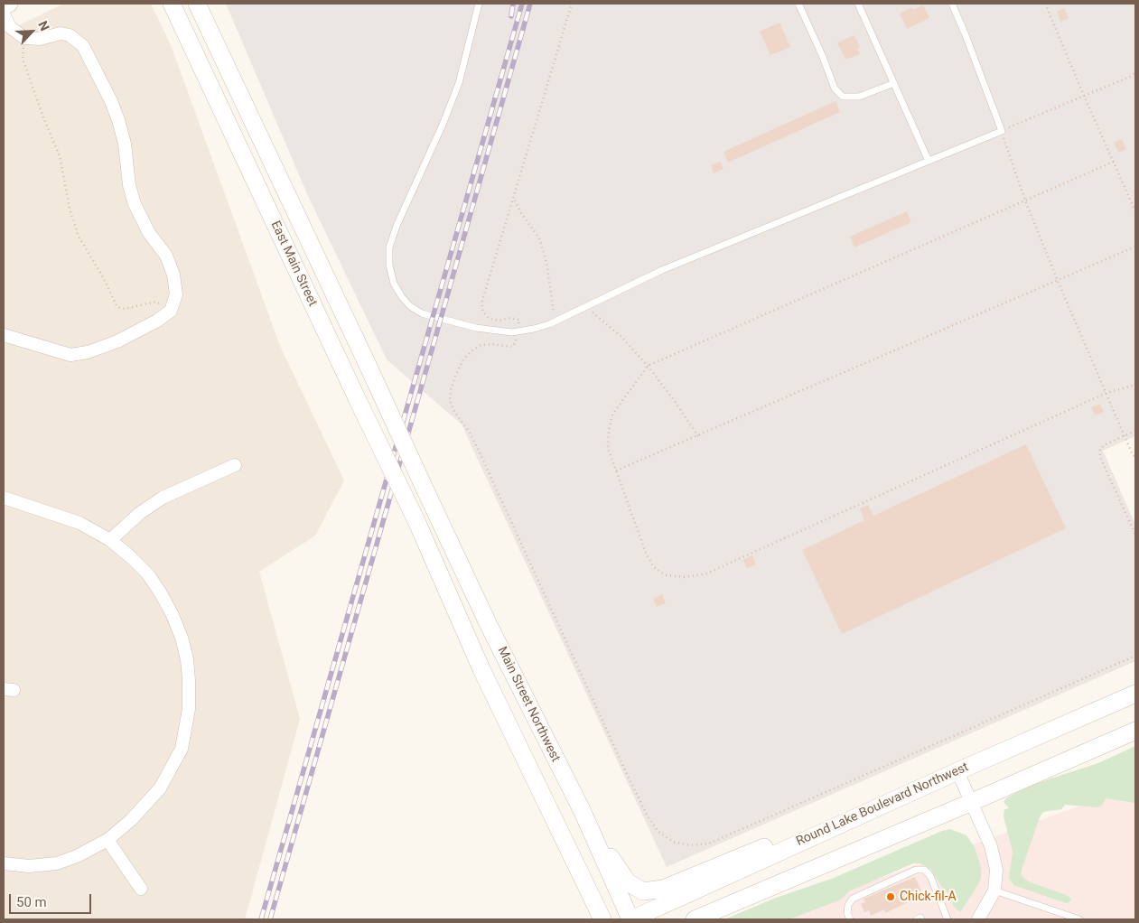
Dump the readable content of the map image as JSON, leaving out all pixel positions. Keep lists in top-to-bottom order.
{
  "streets": {
    "main road": ["East Main Street", "Main Street Northwest", "Round Lake Boulevard Northwest"]
  },
  "crossings": [
    ["East Main Street", "Main Street Northwest"],
    ["Main Street Northwest", "Round Lake Boulevard Northwest"]
  ],
  "places": ["Chick-fil-A"],
  "scale_bar": "50 m",
  "north": "top right"
}
